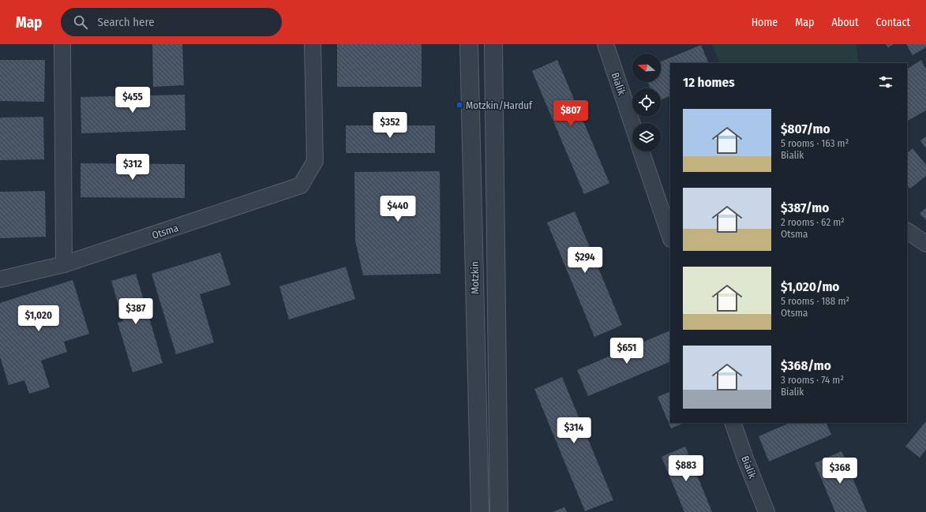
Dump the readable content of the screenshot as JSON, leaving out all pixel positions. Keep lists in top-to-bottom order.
{
  "streets": {
    "street": ["Bialik", "Otsma", "Motzkin"]
  },
  "places": {
    "transit": ["Motzkin/Harduf"]
  },
  "north": "left",
  "page": {
    "header": "Map",
    "search": "Search here",
    "nav": [
      "Home",
      "Map",
      "About",
      "Contact"
    ],
    "heading": "12 homes",
    "price": [
      "$455",
      "$807",
      "$352",
      "$312",
      "$440",
      "$294",
      "$387",
      "$1,020",
      "$651",
      "$314",
      "$883",
      "$368"
    ],
    "list": [
      {
        "name": "$807/mo",
        "note": "5 rooms · 163 m² · Bialik"
      },
      {
        "name": "$387/mo",
        "note": "2 rooms · 62 m² · Otsma"
      },
      {
        "name": "$1,020/mo",
        "note": "5 rooms · 188 m² · Otsma"
      },
      {
        "name": "$368/mo",
        "note": "3 rooms · 74 m² · Bialik"
      }
    ]
  }
}
